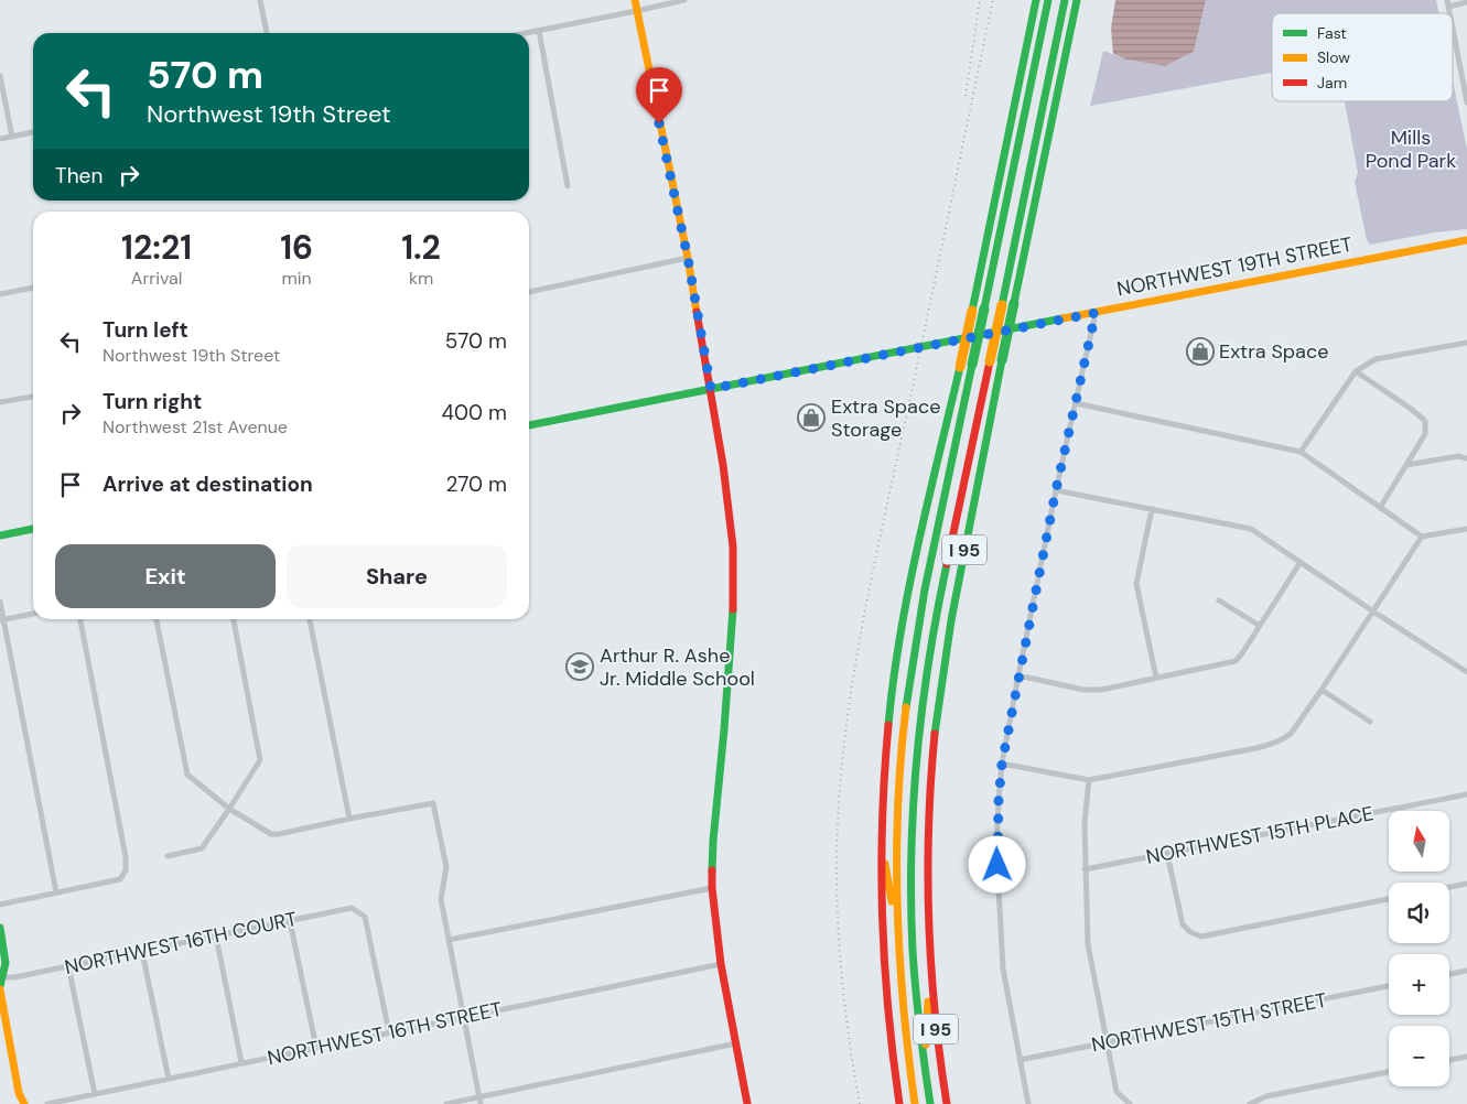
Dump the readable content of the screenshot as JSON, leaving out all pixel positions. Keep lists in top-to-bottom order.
{
  "streets": {
    "main road": ["NORTHWEST 19TH STREET", "I 95"],
    "street": [
      "NORTHWEST 15TH PLACE",
      "NORTHWEST 16TH COURT",
      "NORTHWEST 15TH STREET",
      "NORTHWEST 16TH STREET"
    ]
  },
  "crossings": [
    ["NORTHWEST 16TH COURT", "NORTHWEST 16TH STREET"]
  ],
  "parks": ["Mills Pond Park"],
  "places": {
    "shop": ["Extra Space", "Extra Space Storage"],
    "school or university": ["Arthur R. Ashe Jr. Middle School"]
  },
  "legend": ["Fast", "Slow", "Jam"],
  "north": "top",
  "page": {
    "turn": ["570 m", "Northwest 19th Street"],
    "then": "Then",
    "eta": [
      "12:21",
      "Arrival",
      "16",
      "min",
      "1.2",
      "km"
    ],
    "list": [
      {
        "name": "Turn left",
        "note": "Northwest 19th Street",
        "value": "570 m"
      },
      {
        "name": "Turn right",
        "note": "Northwest 21st Avenue",
        "value": "400 m"
      },
      {
        "name": "Arrive at destination",
        "value": "270 m"
      }
    ],
    "buttons": ["Exit", "Share"],
    "map_buttons": ["+", "−"]
  }
}
